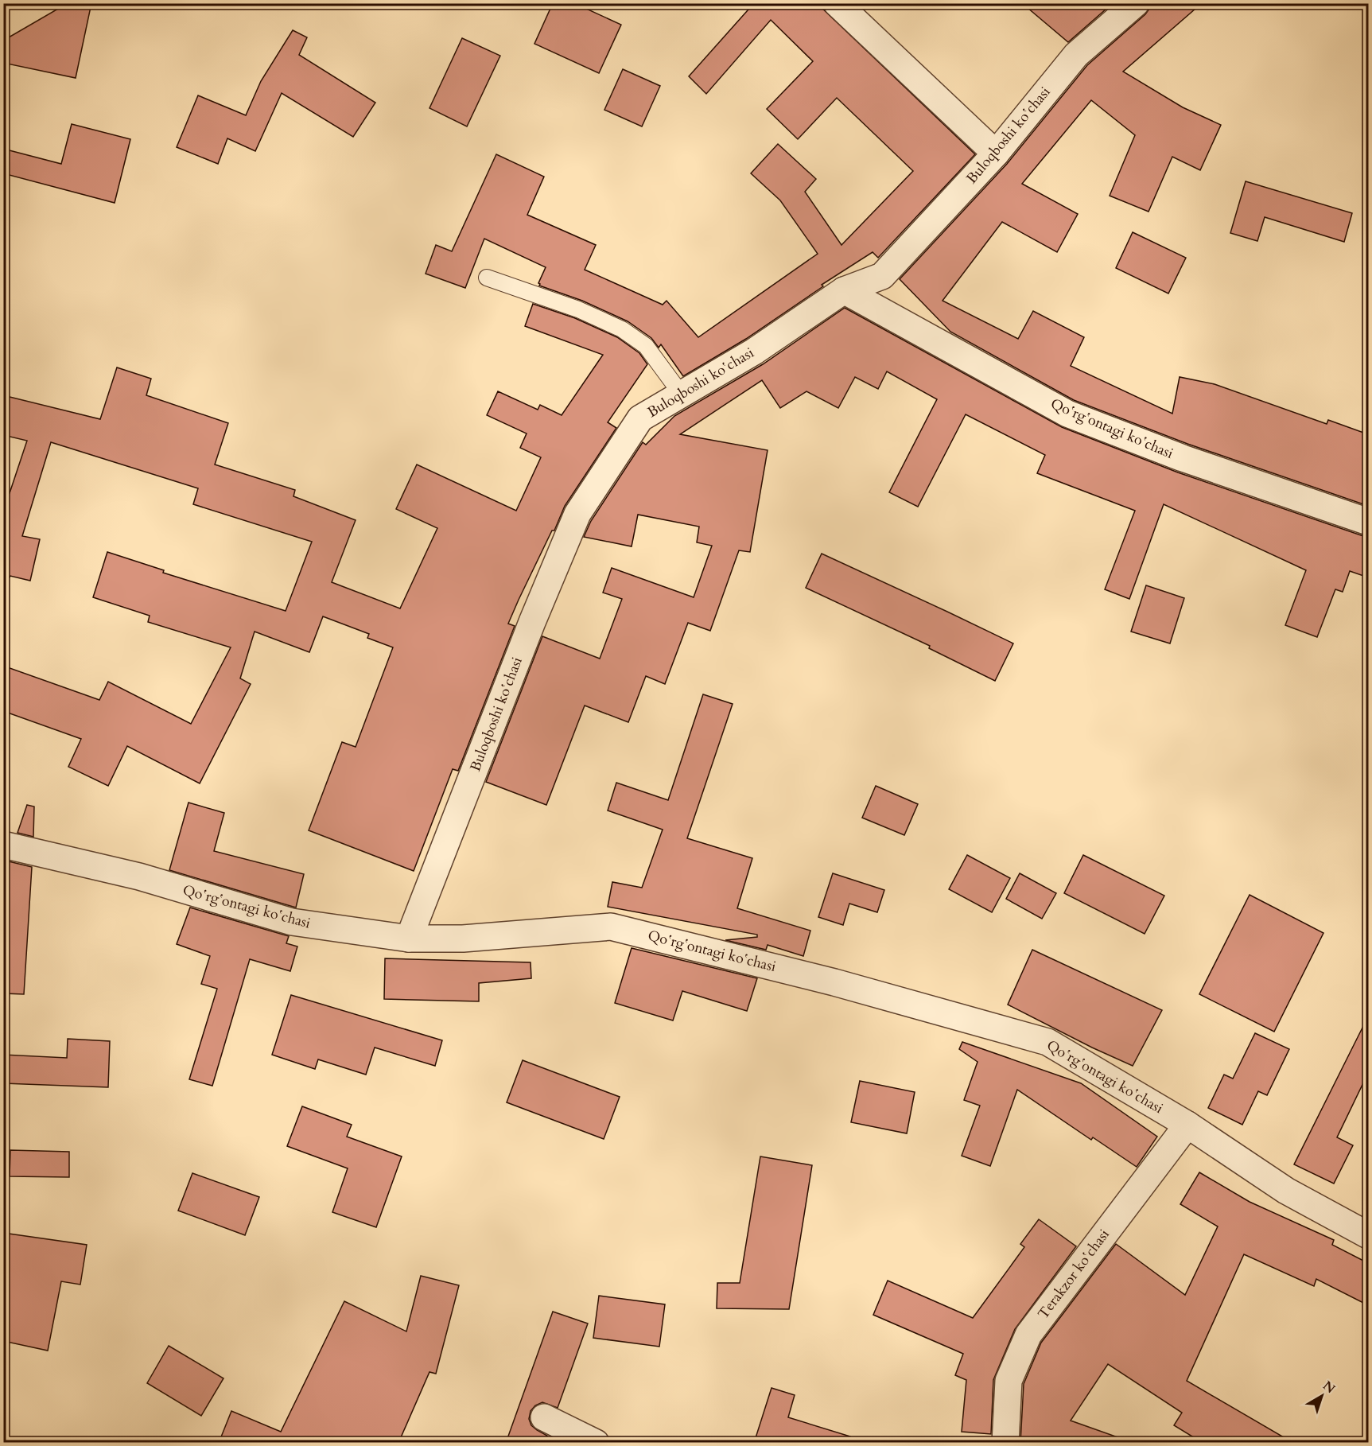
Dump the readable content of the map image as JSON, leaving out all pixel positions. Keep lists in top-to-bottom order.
{
  "streets": {
    "street": ["Buloqboshi koʻchasi", "Qoʻrgʻontagi koʻchasi", "Terakzor koʻchasi"]
  },
  "crossings": [
    ["Buloqboshi koʻchasi", "Qoʻrgʻontagi koʻchasi"],
    ["Qoʻrgʻontagi koʻchasi", "Terakzor koʻchasi"]
  ],
  "north": "top right"
}
